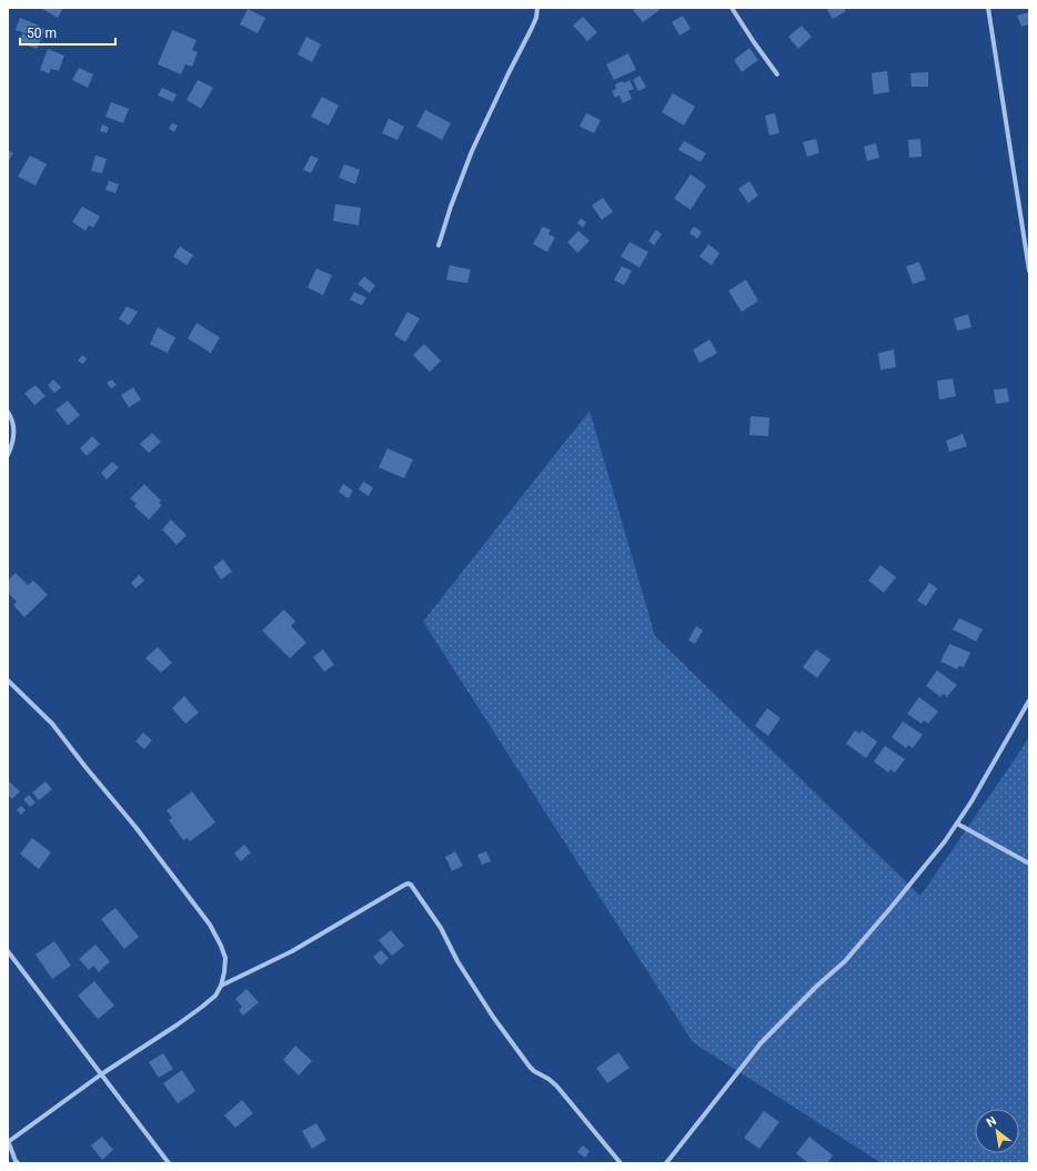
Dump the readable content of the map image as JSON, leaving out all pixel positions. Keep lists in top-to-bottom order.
{
  "scale_bar": "50 m",
  "north": "top left"
}
